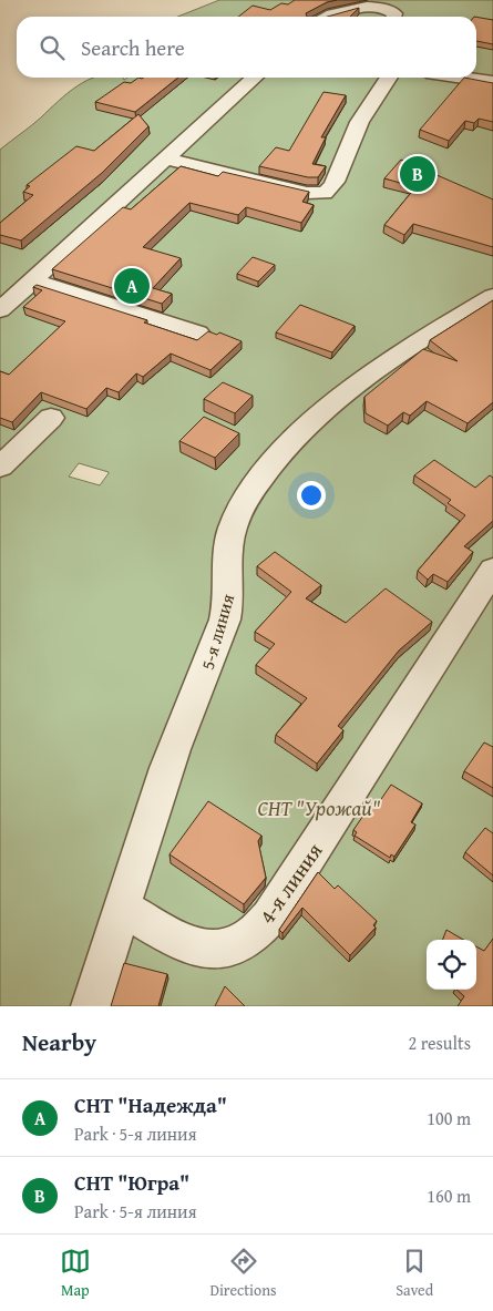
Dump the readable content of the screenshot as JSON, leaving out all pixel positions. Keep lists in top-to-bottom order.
{
  "streets": {
    "street": ["5-я линия", "4-я линия"]
  },
  "crossings": [
    ["5-я линия", "4-я линия"]
  ],
  "parks": ["СНТ \"Урожай\""],
  "page": {
    "search": "Search here",
    "pins": ["B", "A"],
    "heading": ["Nearby", "2 results"],
    "list": [
      {
        "mark": "A",
        "name": "СНТ \"Надежда\"",
        "note": "Park · 5-я линия",
        "value": "100 m"
      },
      {
        "mark": "B",
        "name": "СНТ \"Югра\"",
        "note": "Park · 5-я линия",
        "value": "160 m"
      }
    ],
    "nav": ["Map", "Directions", "Saved"]
  }
}
